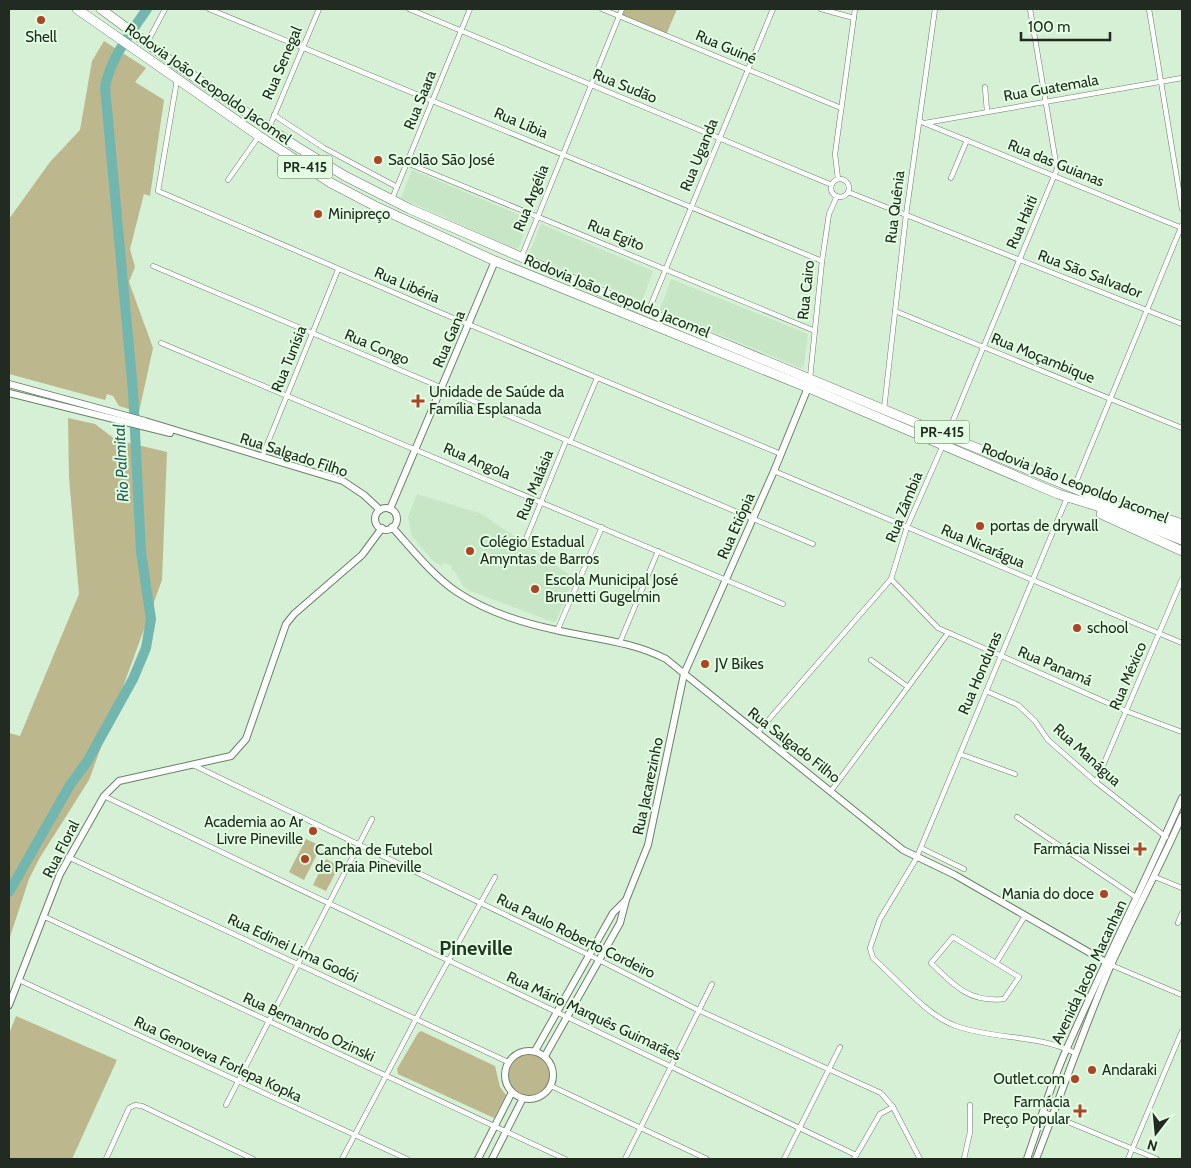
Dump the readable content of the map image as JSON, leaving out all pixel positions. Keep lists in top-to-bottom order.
{
  "streets": {
    "highway": ["Rodovia João Leopoldo Jacomel", "PR-415"],
    "main road": [
      "Rua Cairo",
      "Rua Gana",
      "Rua Salgado Filho",
      "Rua Etiópia",
      "Rua Jacarezinho",
      "Rua Floral",
      "Avenida Jacob Macanhan"
    ],
    "street": [
      "Rua Guiné",
      "Rua Senegal",
      "Rua Sudão",
      "Rua Guatemala",
      "Rua Saara",
      "Rua Líbia",
      "Rua Uganda",
      "Rua das Guianas",
      "Rua Argélia",
      "Rua Quênia",
      "Rua Haiti",
      "Rua Egito",
      "Rua São Salvador",
      "Rua Libéria",
      "Rua Congo",
      "Rua Moçambique",
      "Rua Tunísia",
      "Rua Angola",
      "Rua Malásia",
      "Rua Zâmbia",
      "Rua Nicarágua",
      "Rua Panamá",
      "Rua Honduras",
      "Rua México",
      "Rua Manágua",
      "Rua Paulo Roberto Cordeiro",
      "Rua Edinei Lima Godói",
      "Rua Mário Marquês Guimarães",
      "Rua Bernanrdo Ozinski",
      "Rua Genoveva Forlepa Kopka"
    ]
  },
  "crossings": [
    ["Rua Guiné", "Rua Uganda"],
    ["Rua Guiné", "Rua Argélia"],
    ["Rua Senegal", "Rodovia João Leopoldo Jacomel"],
    ["Rua Senegal", "Rua Líbia"],
    ["Rodovia João Leopoldo Jacomel", "Rua Saara"],
    ["Rodovia João Leopoldo Jacomel", "Rua Uganda"],
    ["Rodovia João Leopoldo Jacomel", "Rua Argélia"],
    ["Rodovia João Leopoldo Jacomel", "Rua Quênia"],
    ["Rodovia João Leopoldo Jacomel", "Rua Haiti"],
    ["Rodovia João Leopoldo Jacomel", "Rua Libéria"],
    ["Rodovia João Leopoldo Jacomel", "Rua Cairo"],
    ["Rodovia João Leopoldo Jacomel", "Rua Gana"],
    ["Rodovia João Leopoldo Jacomel", "Rua Zâmbia"],
    ["Rodovia João Leopoldo Jacomel", "Rua Etiópia"],
    ["Rodovia João Leopoldo Jacomel", "Rua Honduras"],
    ["Rua Sudão", "Rua Saara"],
    ["Rua Sudão", "Rua Uganda"],
    ["Rua Sudão", "Rua Argélia"],
    ["Rua Sudão", "Rua São Salvador"],
    ["Rua Sudão", "Rua Cairo"],
    ["Rua Guatemala", "Rua das Guianas"],
    ["Rua Guatemala", "Rua Haiti"],
    ["Rua Saara", "Rua Líbia"],
    ["Rua Saara", "Rua Egito"],
    ["Rua Líbia", "Rua Uganda"],
    ["Rua Líbia", "Rua Argélia"],
    ["Rua Líbia", "Rua Cairo"],
    ["Rua Uganda", "Rua Egito"],
    ["Rua das Guianas", "Rua Quênia"],
    ["Rua das Guianas", "Rua Haiti"],
    ["Rua Argélia", "Rua Egito"],
    ["Rua Quênia", "Rua São Salvador"],
    ["Rua Quênia", "Rua Moçambique"],
    ["Rua Haiti", "Rua São Salvador"],
    ["Rua Haiti", "Rua Moçambique"],
    ["Rua Egito", "Rua Cairo"],
    ["Rua São Salvador", "Rua Cairo"],
    ["Rua Libéria", "Rua Gana"],
    ["Rua Libéria", "Rua Tunísia"],
    ["Rua Libéria", "Rua Malásia"],
    ["Rua Libéria", "Rua Etiópia"],
    ["Rua Cairo", "Rua Etiópia"],
    ["Rua Gana", "Rua Congo"],
    ["Rua Gana", "Rua Salgado Filho"],
    ["Rua Gana", "Rua Angola"],
    ["Rua Gana", "Rua Floral"],
    ["Rua Congo", "Rua Tunísia"],
    ["Rua Congo", "Rua Malásia"],
    ["Rua Congo", "Rua Etiópia"],
    ["Rua Tunísia", "Rua Salgado Filho"],
    ["Rua Tunísia", "Rua Angola"],
    ["Rua Salgado Filho", "Rua Etiópia"],
    ["Rua Salgado Filho", "Rua Honduras"],
    ["Rua Salgado Filho", "Rua Jacarezinho"],
    ["Rua Salgado Filho", "Rua Floral"],
    ["Rua Salgado Filho", "Avenida Jacob Macanhan"],
    ["Rua Angola", "Rua Malásia"],
    ["Rua Angola", "Rua Etiópia"],
    ["Rua Zâmbia", "Rua Nicarágua"],
    ["Rua Etiópia", "Rua Nicarágua"],
    ["Rua Etiópia", "Rua Jacarezinho"],
    ["Rua Nicarágua", "Rua Honduras"],
    ["Rua Nicarágua", "Rua México"],
    ["Rua Panamá", "Rua Honduras"],
    ["Rua Panamá", "Rua México"],
    ["Rua Honduras", "Rua Manágua"],
    ["Rua Honduras", "Avenida Jacob Macanhan"],
    ["Rua México", "Rua Manágua"],
    ["Rua Manágua", "Avenida Jacob Macanhan"],
    ["Rua Jacarezinho", "Rua Paulo Roberto Cordeiro"],
    ["Rua Jacarezinho", "Rua Edinei Lima Godói"],
    ["Rua Jacarezinho", "Rua Mário Marquês Guimarães"],
    ["Rua Floral", "Rua Paulo Roberto Cordeiro"],
    ["Rua Floral", "Rua Edinei Lima Godói"],
    ["Rua Floral", "Rua Mário Marquês Guimarães"],
    ["Rua Floral", "Rua Bernanrdo Ozinski"],
    ["Rua Floral", "Rua Genoveva Forlepa Kopka"]
  ],
  "districts": ["Pineville"],
  "water": ["Rio Palmital"],
  "places": {
    "other": [
      "Shell",
      "Sacolão São José",
      "Minipreço",
      "portas de drywall",
      "Colégio Estadual Amyntas de Barros",
      "Escola Municipal José Brunetti Gugelmin",
      "school",
      "JV Bikes",
      "Academia ao Ar Livre Pineville",
      "Cancha de Futebol de Praia Pineville",
      "Mania do doce",
      "Andaraki",
      "Outlet.com"
    ],
    "health": ["Unidade de Saúde da Família Esplanada", "Farmácia Nissei", "Farmácia Preço Popular"]
  },
  "scale_bar": "100 m",
  "north": "bottom"
}
